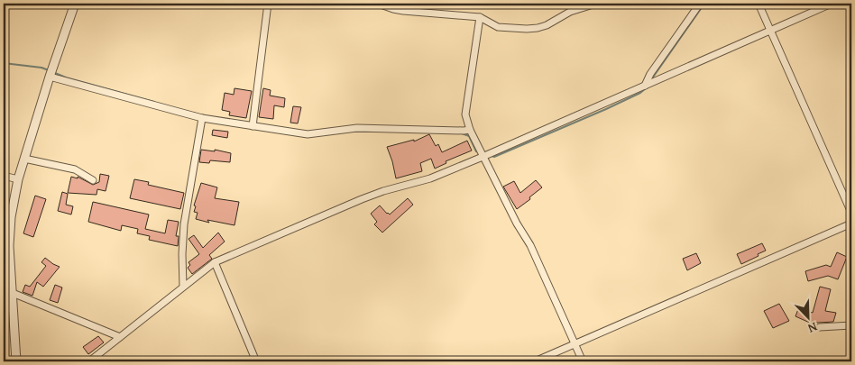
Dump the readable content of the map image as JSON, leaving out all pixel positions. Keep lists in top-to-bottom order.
{
  "north": "bottom right"
}
